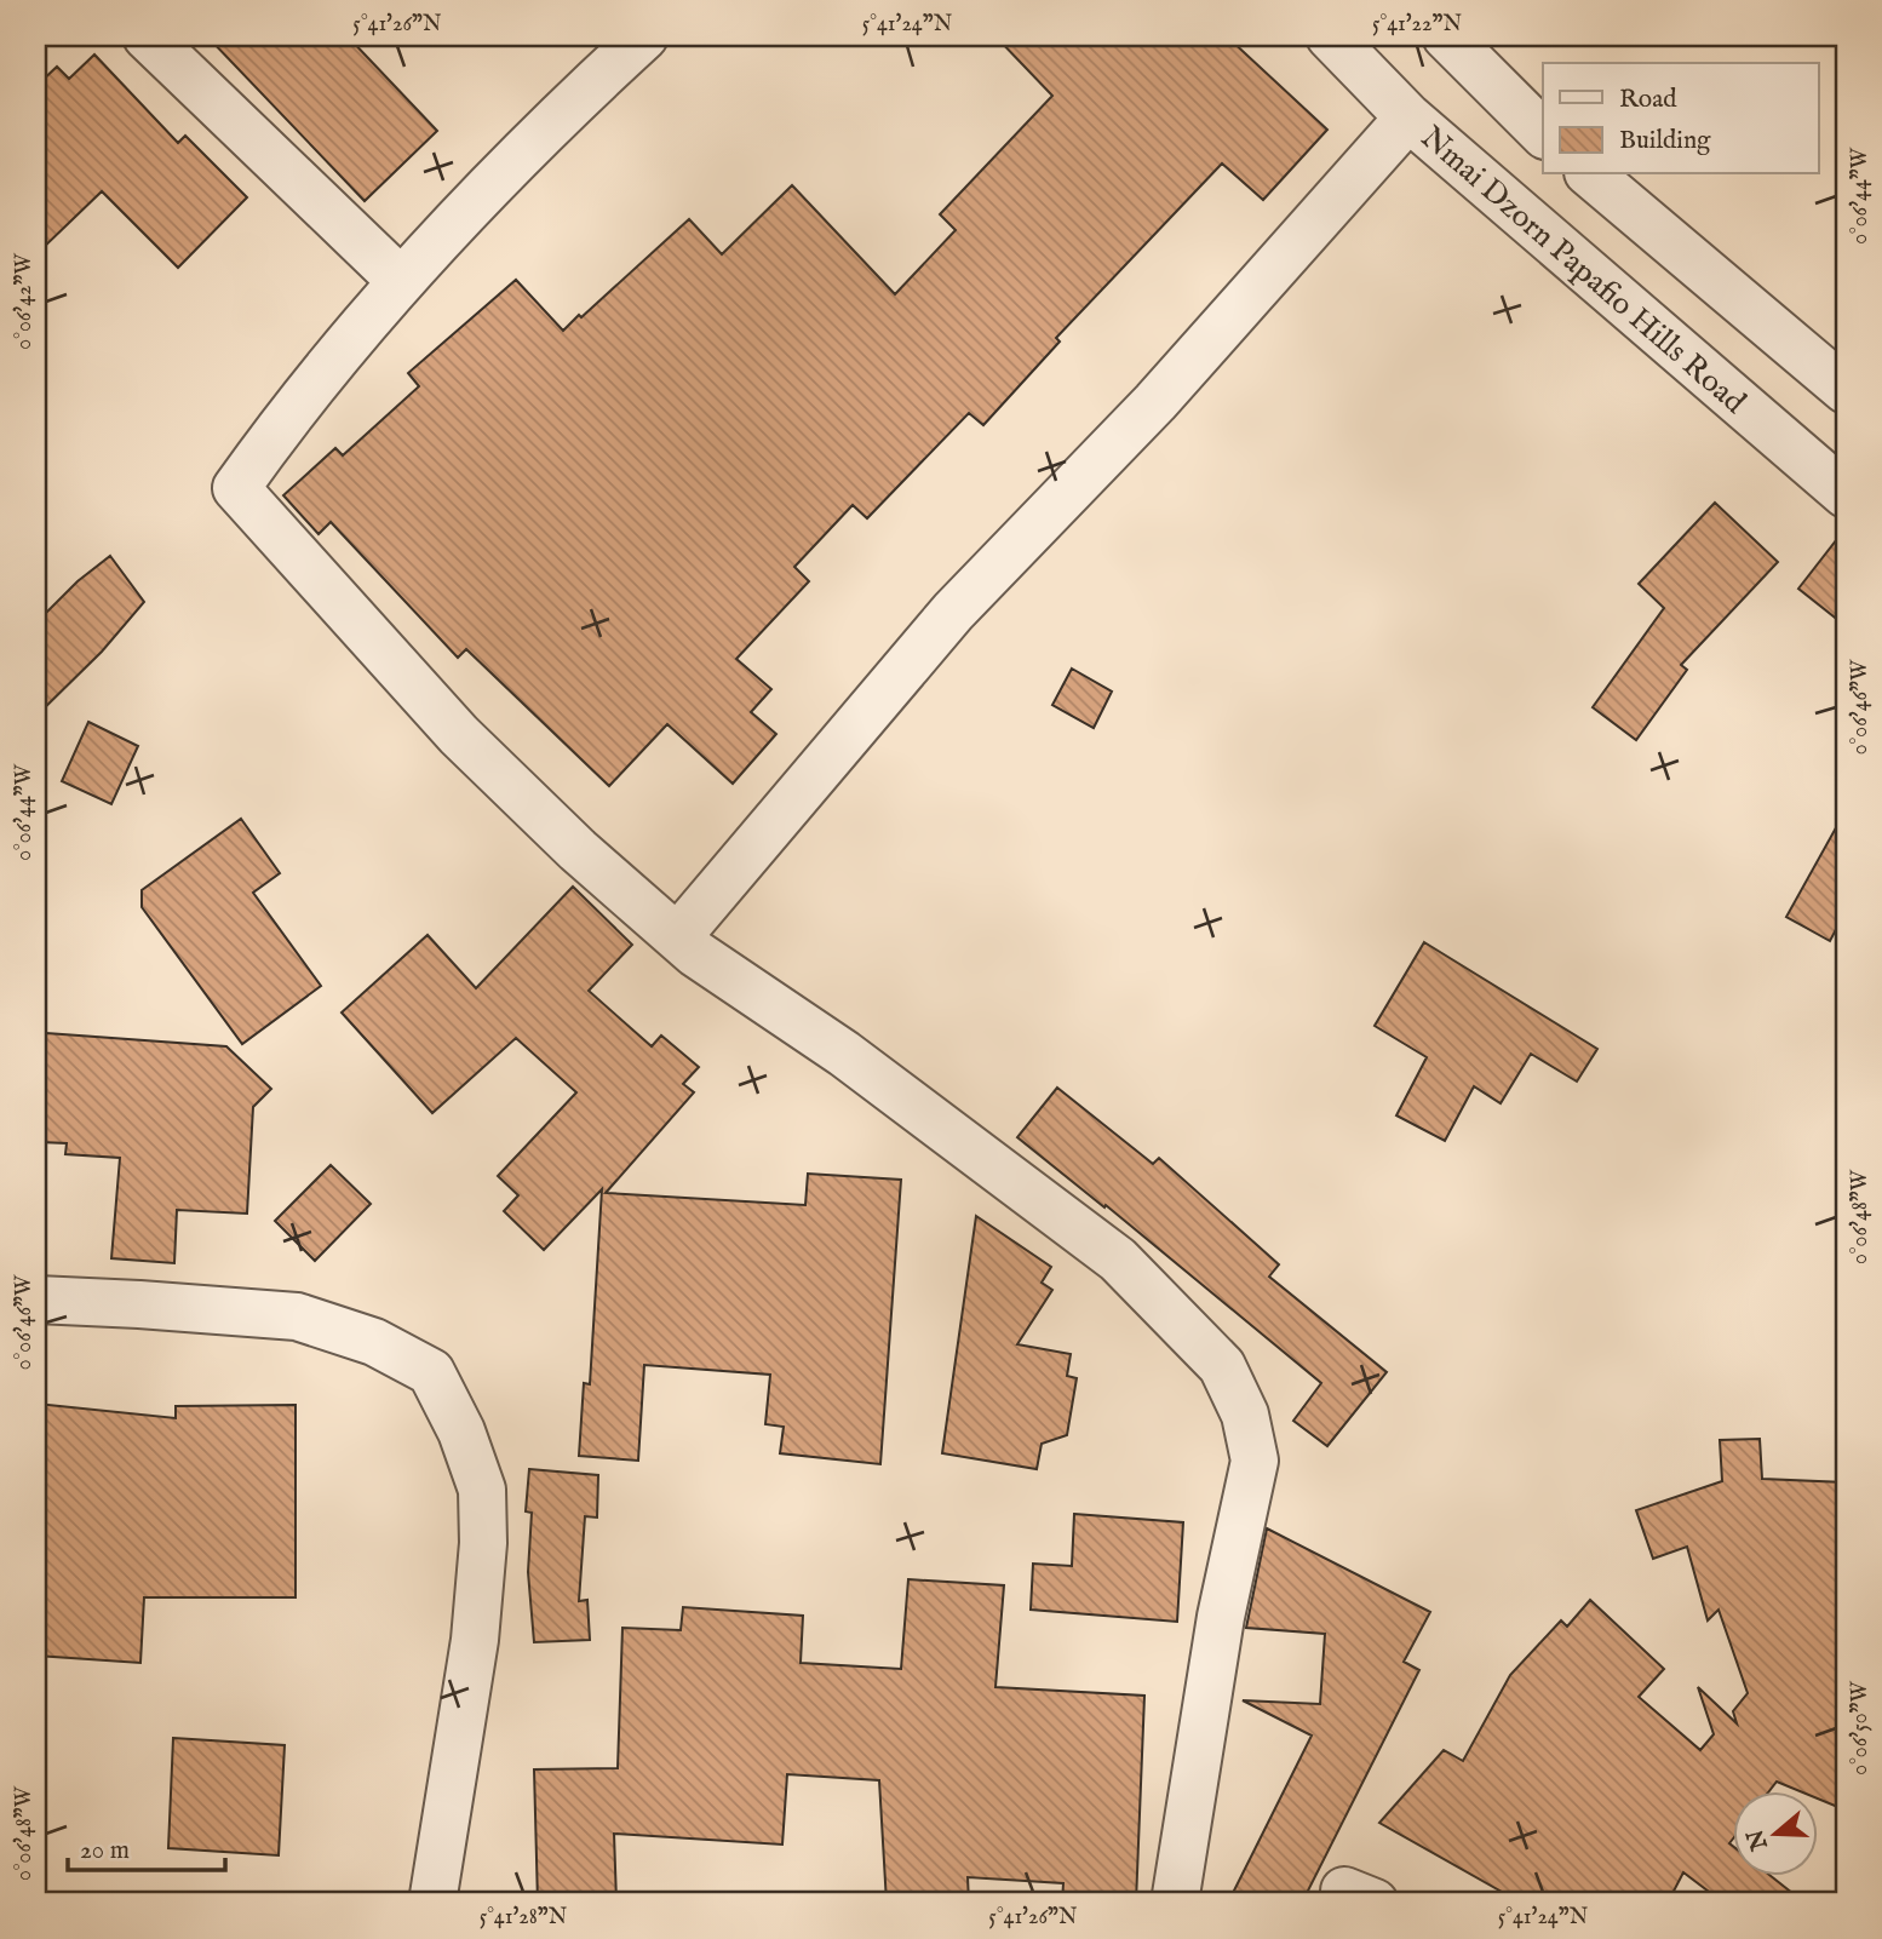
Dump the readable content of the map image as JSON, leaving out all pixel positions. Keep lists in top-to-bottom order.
{
  "streets": {
    "street": ["Nmai Dzorn Papafio Hills Road"]
  },
  "legend": ["Road", "Building"],
  "scale_bar": "20 m",
  "north": "left",
  "coordinates": [
    "5°41'26\"N",
    "5°41'24\"N",
    "5°41'22\"N",
    "0°06'44\"W",
    "0°06'42\"W",
    "0°06'46\"W",
    "0°06'48\"W",
    "0°06'50\"W",
    "5°41'28\"N"
  ]
}
